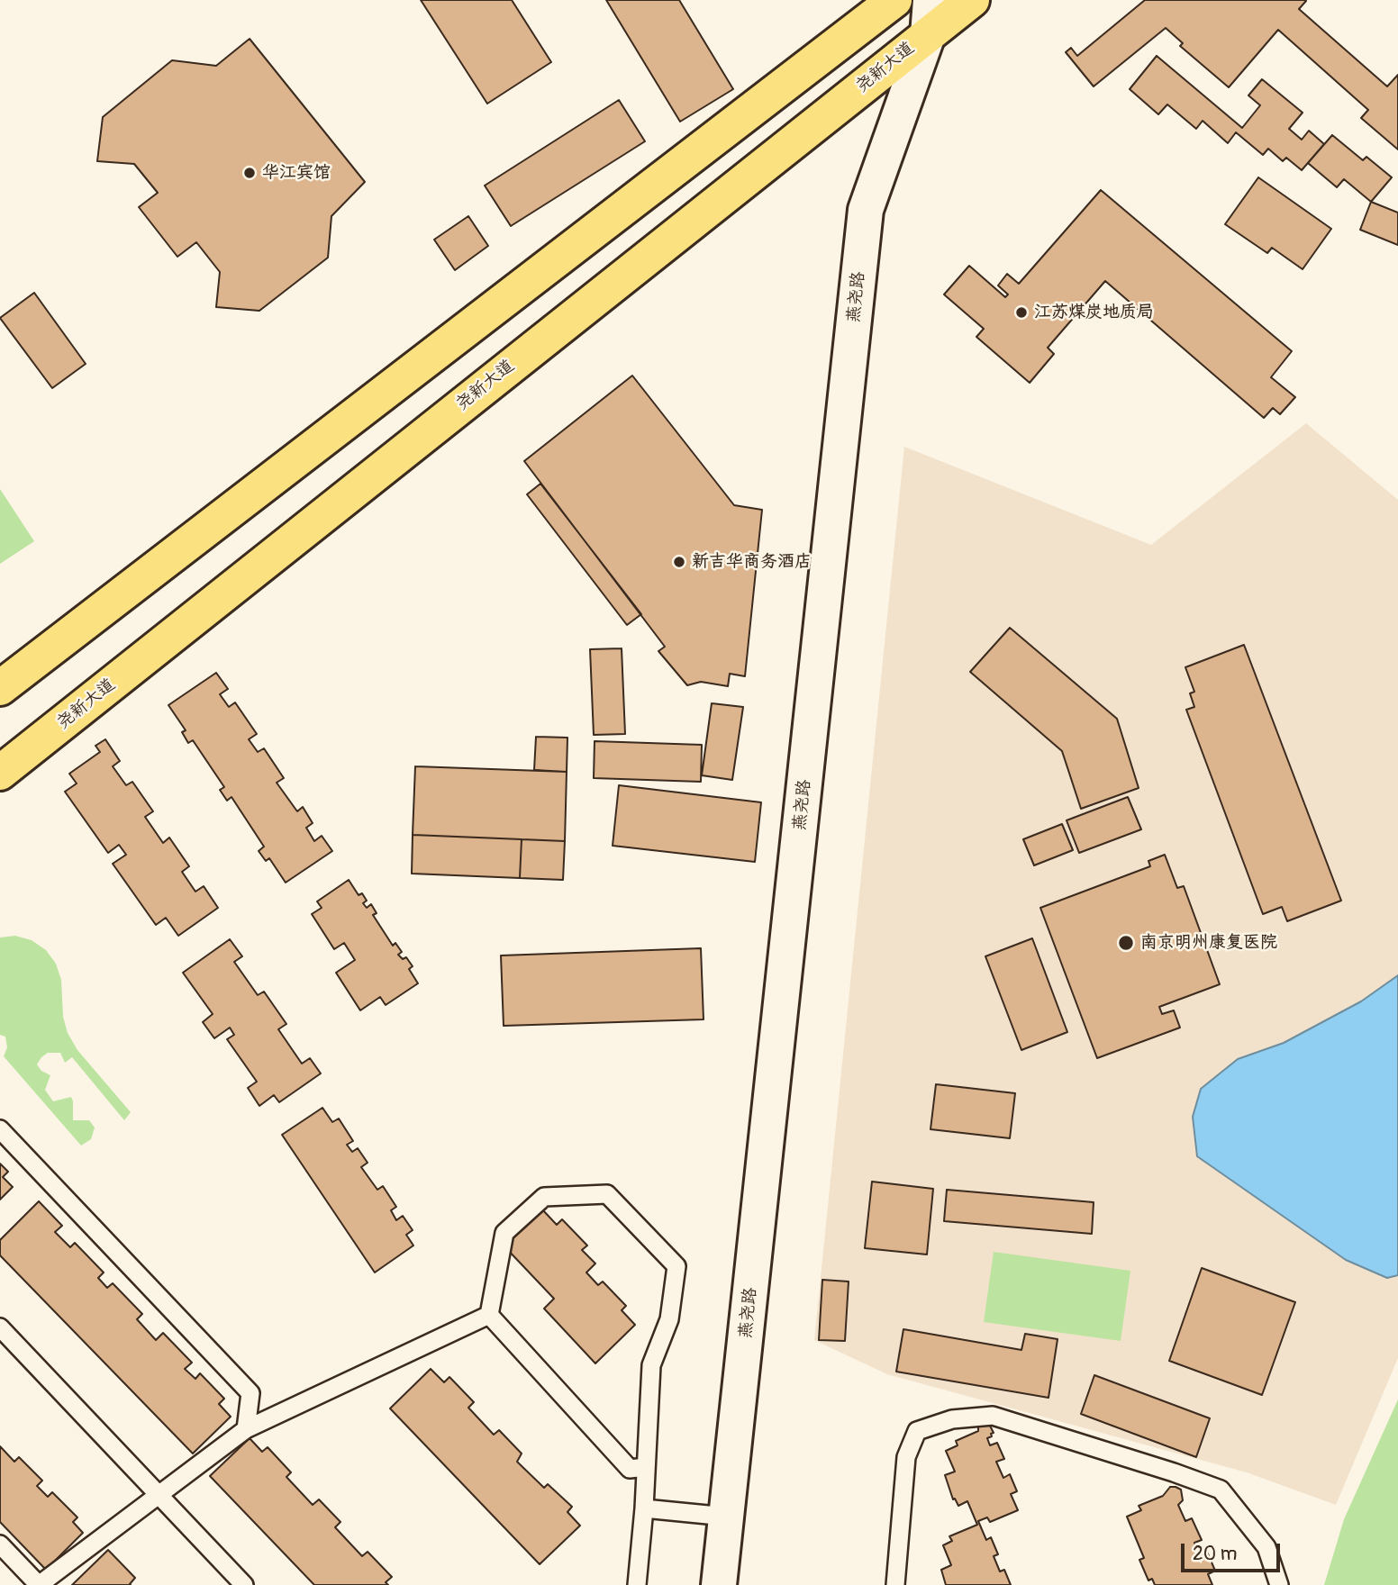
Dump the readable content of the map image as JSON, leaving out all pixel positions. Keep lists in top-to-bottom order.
{
  "streets": {
    "main road": ["尧新大道", "燕尧路"]
  },
  "crossings": [
    ["尧新大道", "燕尧路"]
  ],
  "places": [
    "华江宾馆",
    "江苏煤炭地质局",
    "新吉华商务酒店",
    "南京明州康复医院"
  ],
  "scale_bar": "20 m"
}
